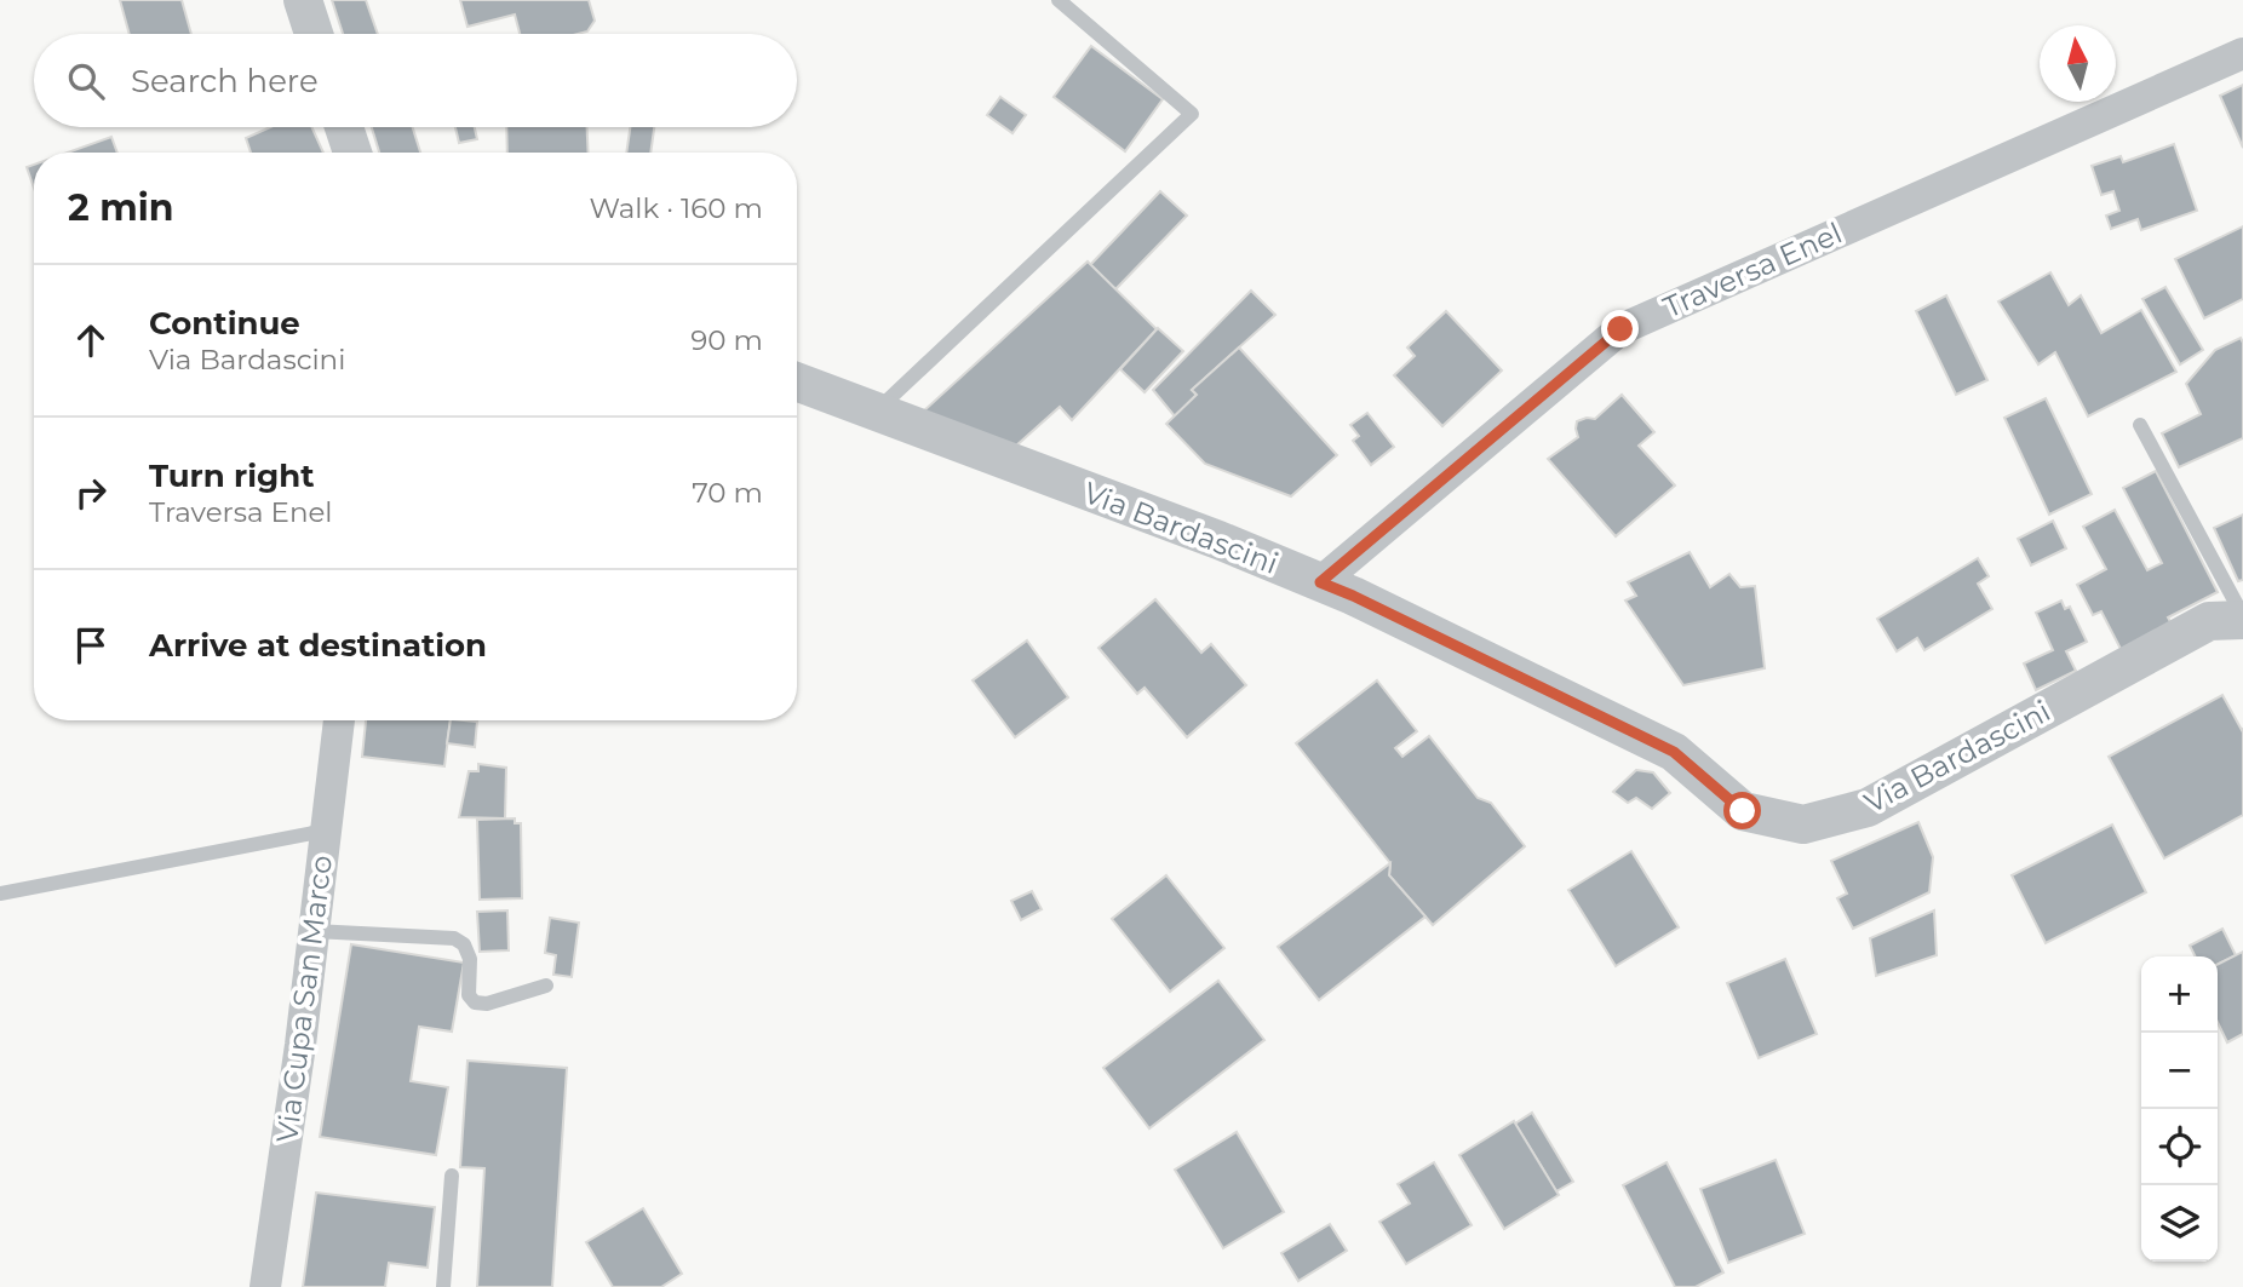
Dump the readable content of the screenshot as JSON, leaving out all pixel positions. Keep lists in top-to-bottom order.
{
  "streets": {
    "street": ["Traversa Enel", "Via Bardascini", "Via Cupa San Marco"]
  },
  "crossings": [
    ["Traversa Enel", "Via Bardascini"]
  ],
  "north": "top",
  "page": {
    "search": "Search here",
    "heading": ["2 min", "Walk · 160 m"],
    "list": [
      ["Continue", "Via Bardascini", "90 m"],
      ["Turn right", "Traversa Enel", "70 m"],
      "Arrive at destination"
    ],
    "map_buttons": ["+", "−"]
  }
}
